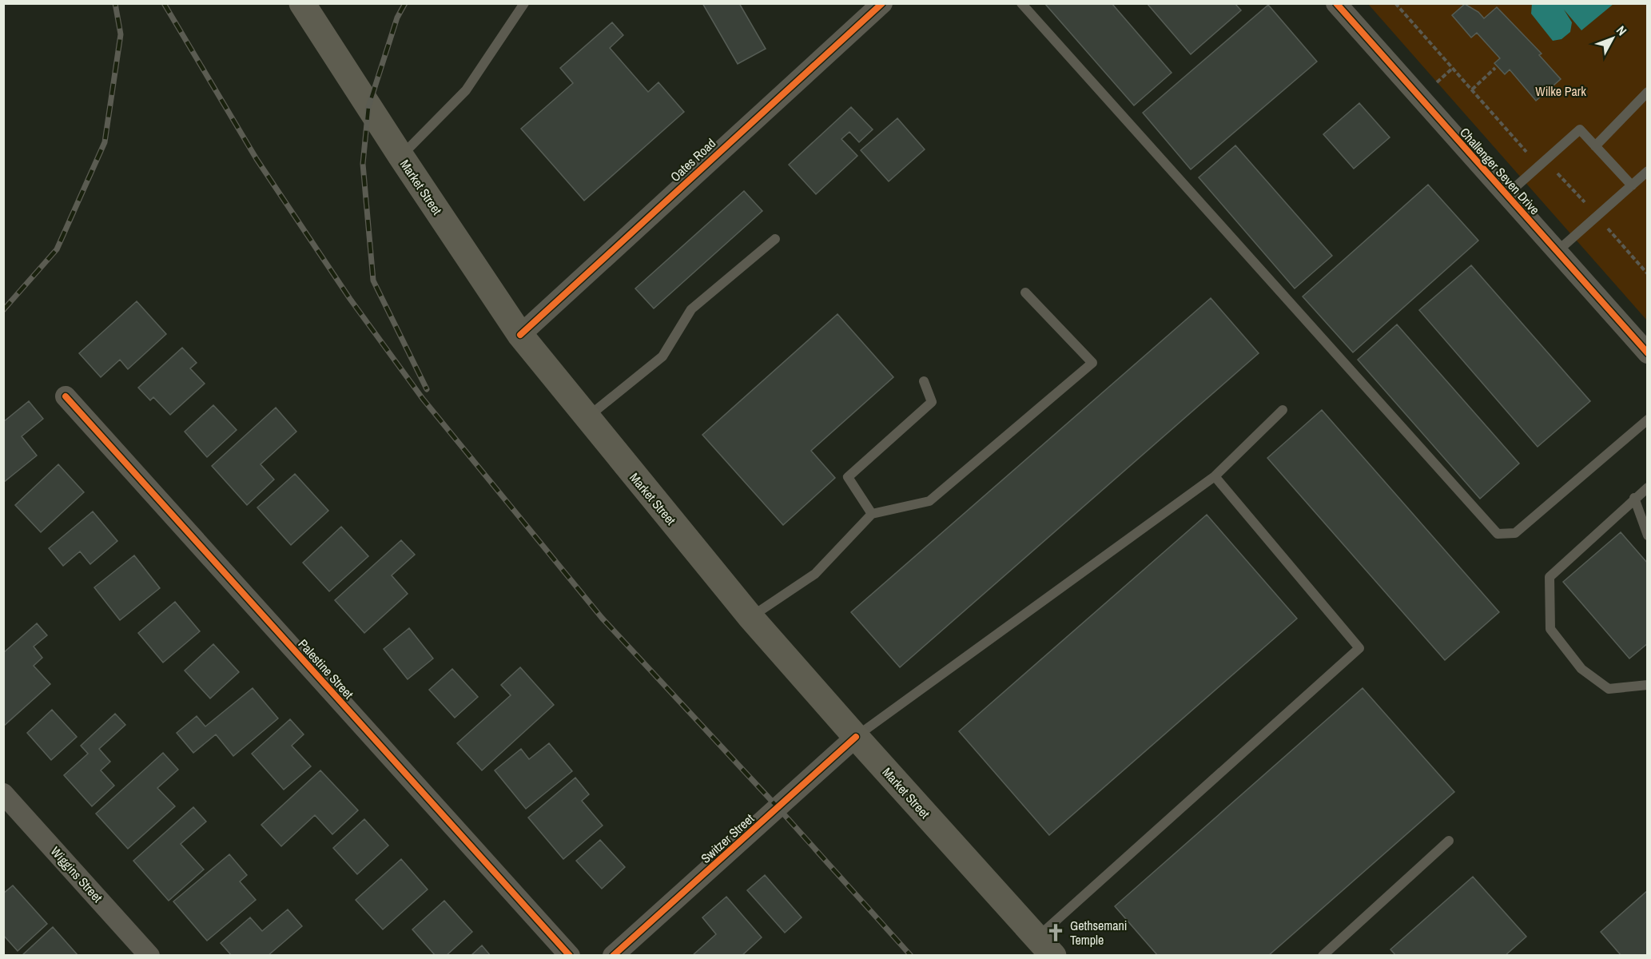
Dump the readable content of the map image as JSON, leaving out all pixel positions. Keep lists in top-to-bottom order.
{
  "streets": {
    "main road": ["Market Street"],
    "street": [
      "Oates Road",
      "Challenger Seven Drive",
      "Palestine Street",
      "Switzer Street",
      "Wiggins Street"
    ]
  },
  "crossings": [
    ["Oates Road", "Market Street"],
    ["Market Street", "Switzer Street"]
  ],
  "parks": ["Wilke Park"],
  "places": {
    "church": ["Gethsemani Temple"]
  },
  "north": "top right"
}
